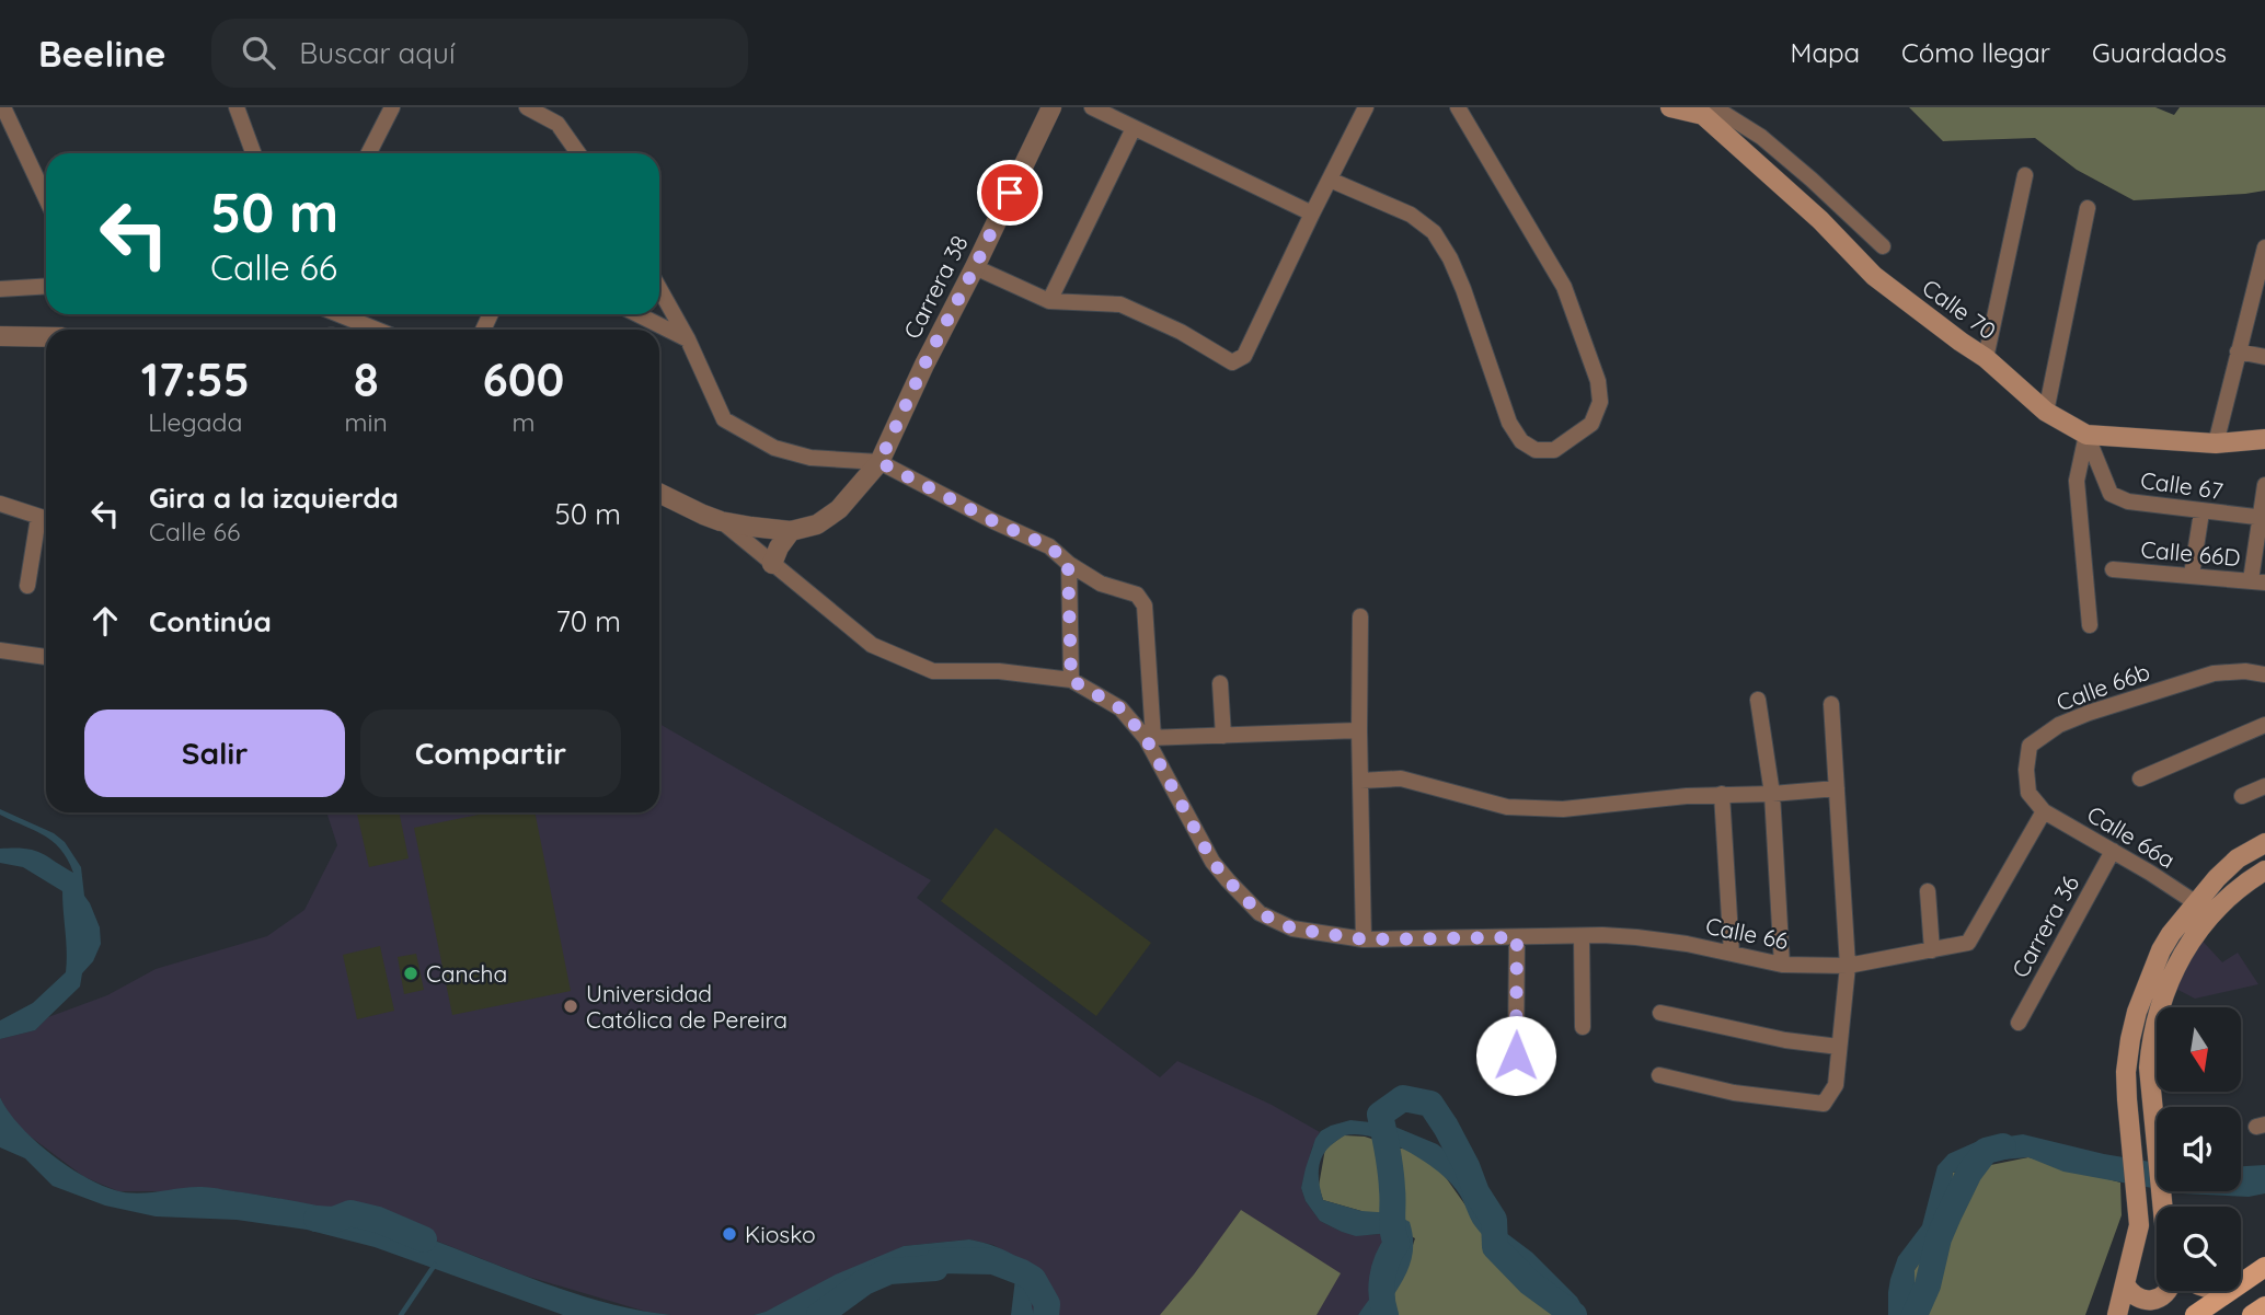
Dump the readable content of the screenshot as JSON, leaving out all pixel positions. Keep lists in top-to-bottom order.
{
  "streets": {
    "main road": ["Calle 70"],
    "street": [
      "Carrera 38",
      "Calle 67",
      "Calle 66D",
      "Calle 66b",
      "Calle 66a",
      "Carrera 36",
      "Calle 66"
    ]
  },
  "crossings": [
    ["Calle 70", "Calle 67"],
    ["Calle 66b", "Calle 66a"],
    ["Calle 66b", "Calle 66"],
    ["Calle 66a", "Carrera 36"],
    ["Calle 66a", "Calle 66"]
  ],
  "places": ["Cancha", "Universidad Católica de Pereira", "Kiosko"],
  "north": "bottom",
  "page": {
    "header": "Beeline",
    "search": "Buscar aquí",
    "nav": ["Mapa", "Cómo llegar", "Guardados"],
    "turn": ["50 m", "Calle 66"],
    "eta": [
      "17:55",
      "Llegada",
      "8",
      "min",
      "600",
      "m"
    ],
    "list": [
      {
        "name": "Gira a la izquierda",
        "note": "Calle 66",
        "value": "50 m"
      },
      {
        "name": "Continúa",
        "value": "70 m"
      }
    ],
    "buttons": ["Salir", "Compartir"]
  }
}
